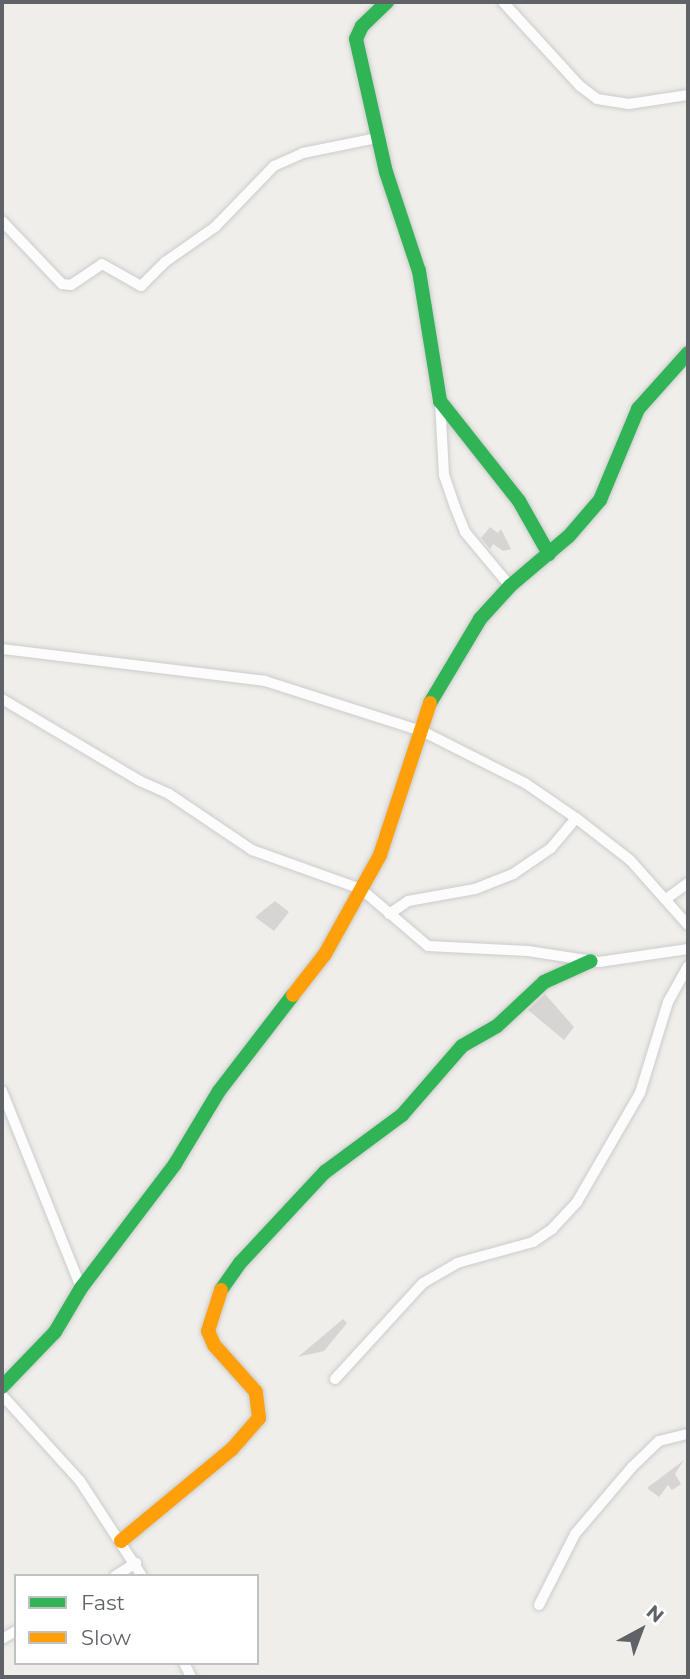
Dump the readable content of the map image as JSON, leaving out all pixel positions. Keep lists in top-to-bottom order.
{
  "legend": ["Fast", "Slow"],
  "north": "top right"
}
